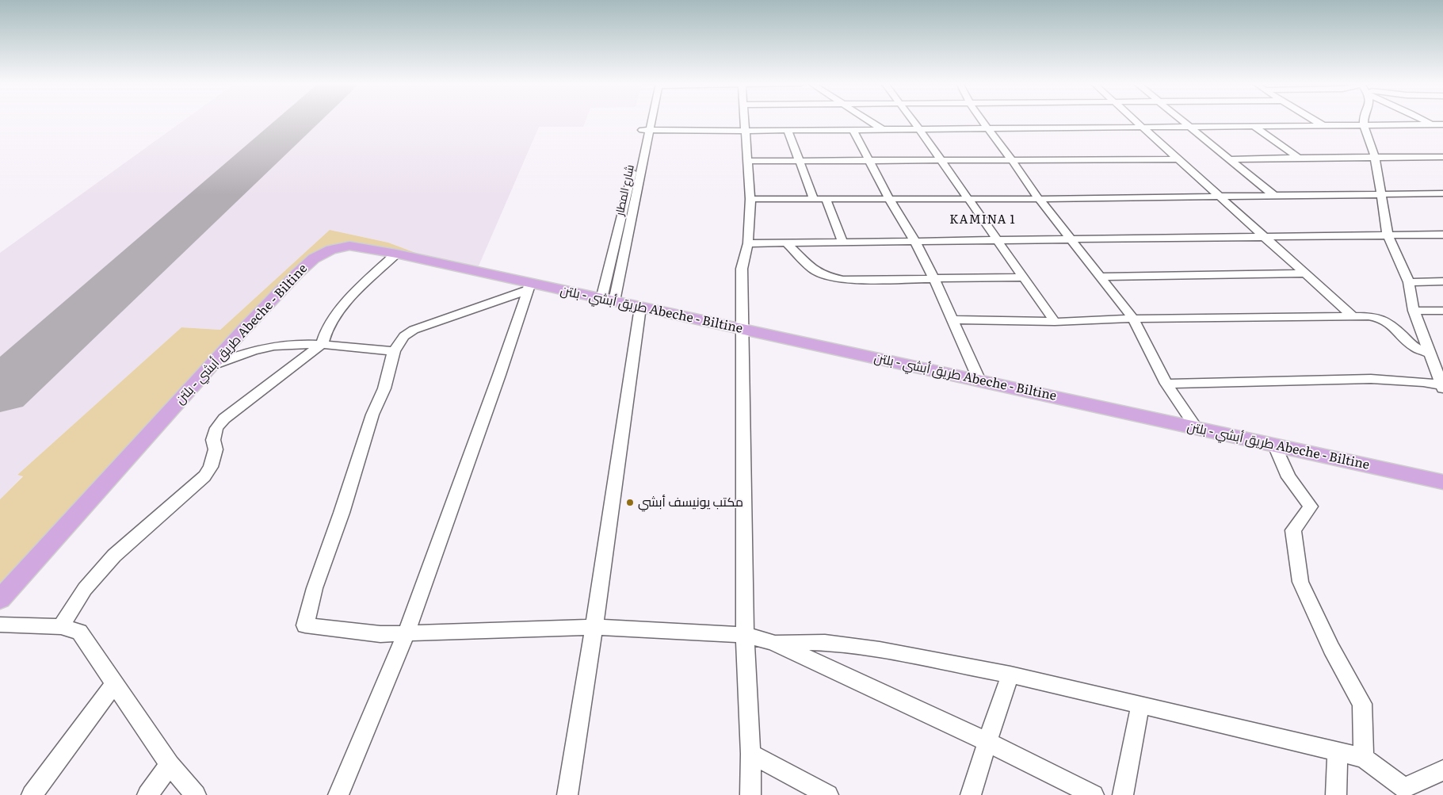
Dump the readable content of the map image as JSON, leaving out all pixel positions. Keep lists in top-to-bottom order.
{
  "streets": {
    "main road": ["طريق أبشي - بلتن Abeche - Biltine"],
    "street": ["شارع المطار"]
  },
  "crossings": [
    ["شارع المطار", "طريق أبشي - بلتن Abeche - Biltine"]
  ],
  "districts": ["KAMINA 1"],
  "places": ["مكتب يونيسف أبشي"]
}
